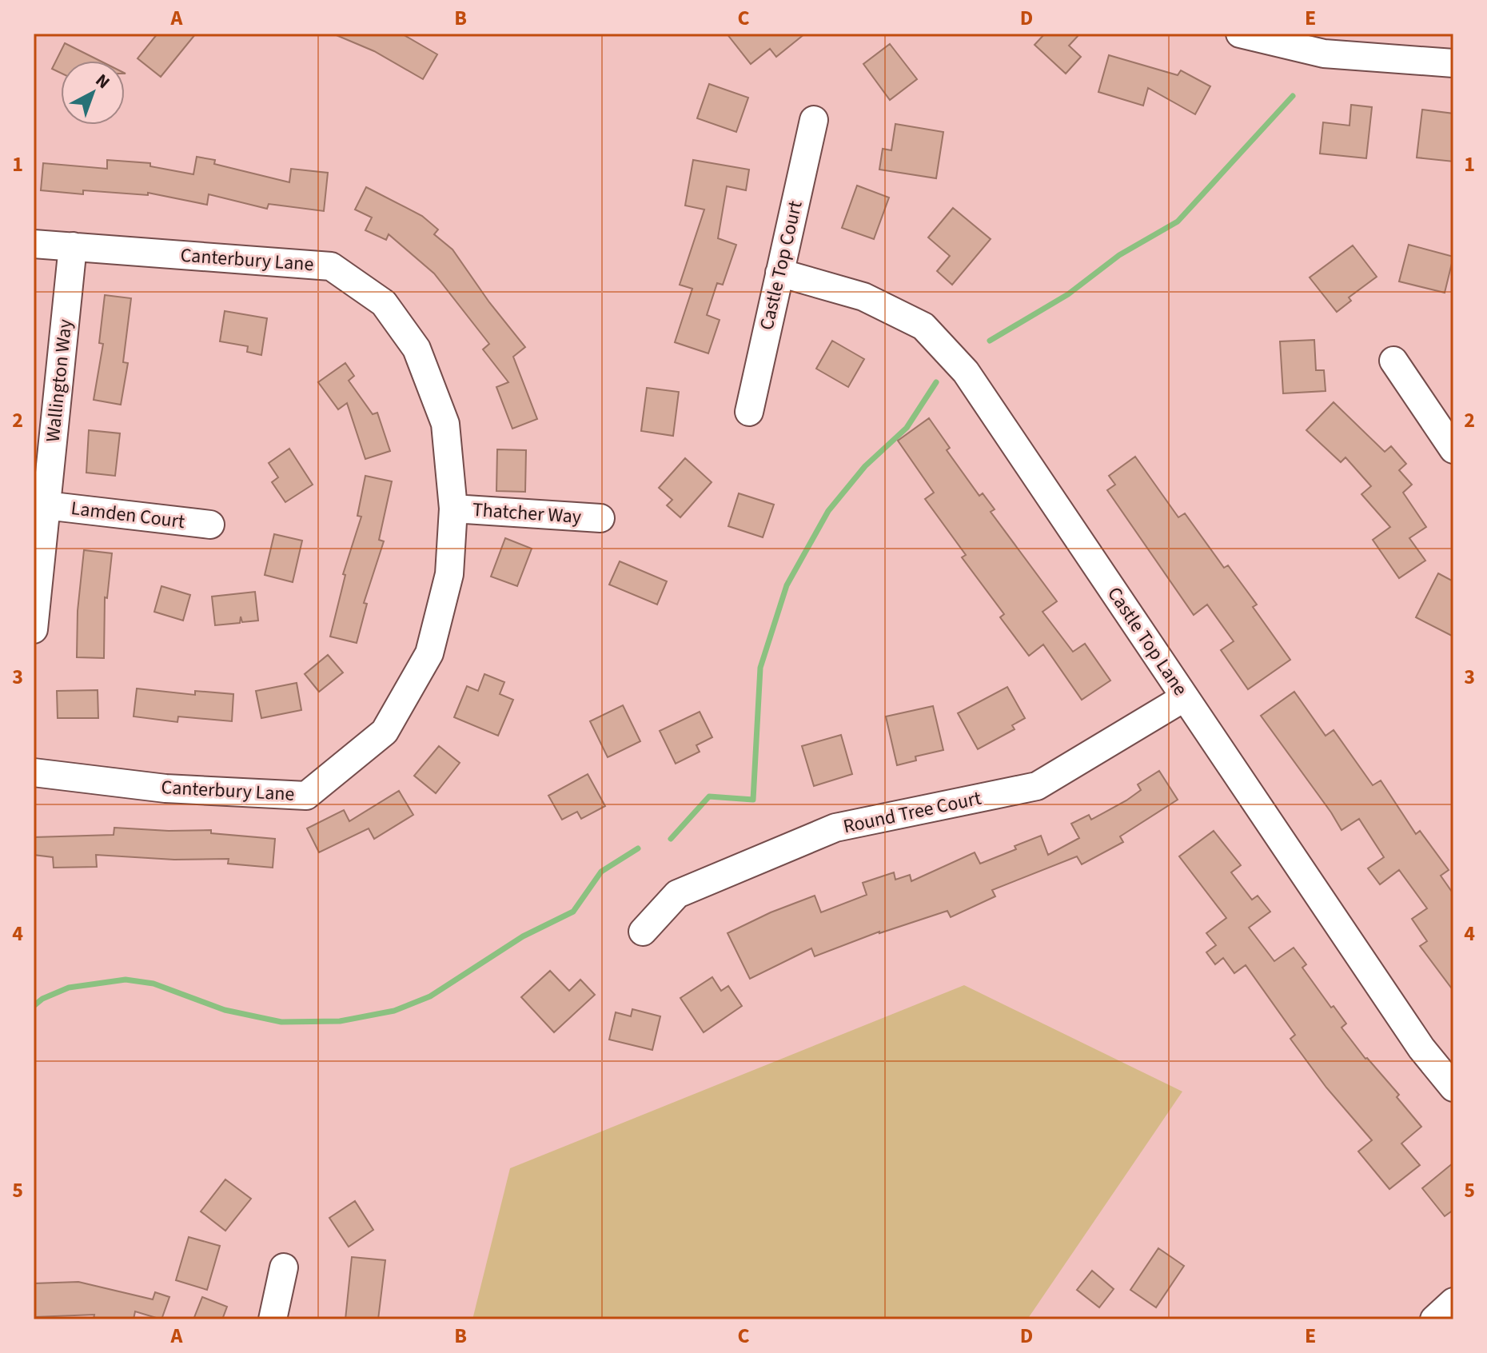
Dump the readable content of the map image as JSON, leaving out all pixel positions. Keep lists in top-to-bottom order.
{
  "streets": {
    "street": [
      "Canterbury Lane",
      "Castle Top Court",
      "Wallington Way",
      "Thatcher Way",
      "Lamden Court",
      "Castle Top Lane",
      "Round Tree Court"
    ]
  },
  "crossings": [
    ["Canterbury Lane", "Wallington Way"],
    ["Canterbury Lane", "Thatcher Way"],
    ["Castle Top Court", "Castle Top Lane"],
    ["Wallington Way", "Lamden Court"],
    ["Castle Top Lane", "Round Tree Court"]
  ],
  "north": "top right",
  "grid": {
    "columns": [
      "A",
      "B",
      "C",
      "D",
      "E"
    ],
    "rows": [
      "1",
      "2",
      "3",
      "4",
      "5"
    ]
  }
}
